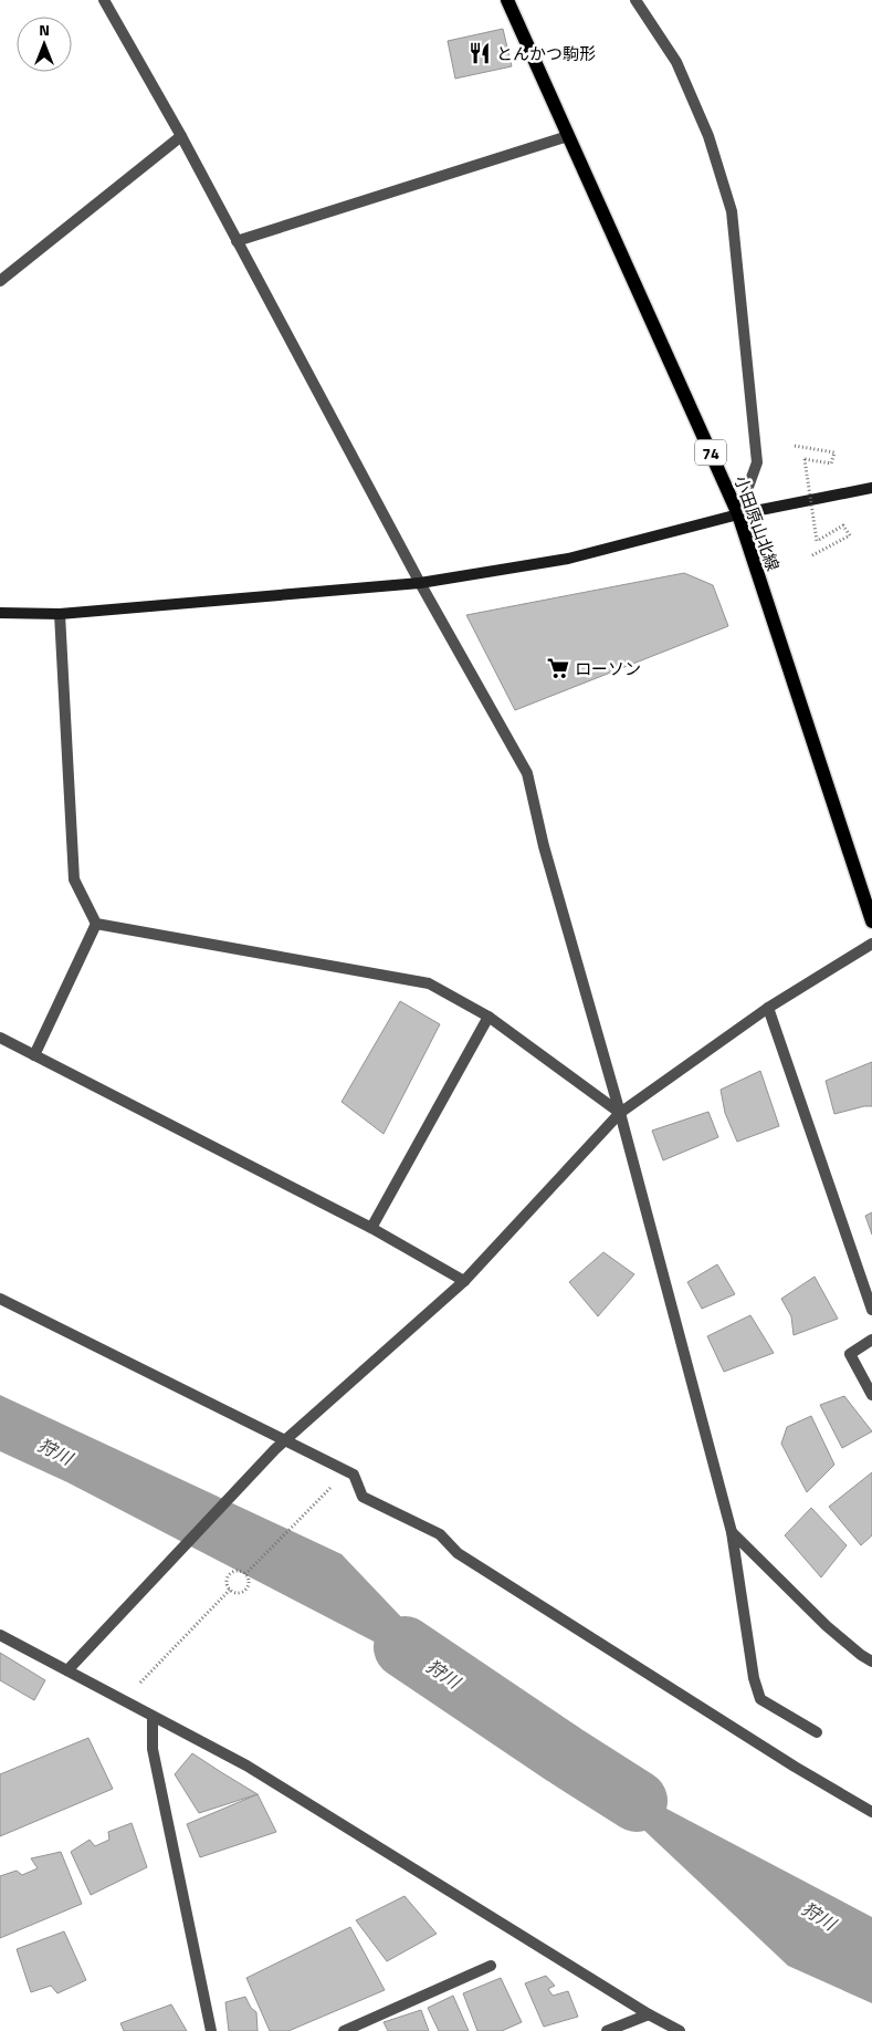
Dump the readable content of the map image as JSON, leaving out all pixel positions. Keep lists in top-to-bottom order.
{
  "streets": {
    "main road": ["74", "小田原山北線"]
  },
  "water": ["狩川"],
  "places": {
    "restaurant": ["とんかつ駒形"],
    "supermarket": ["ローソン"]
  },
  "north": "top"
}
